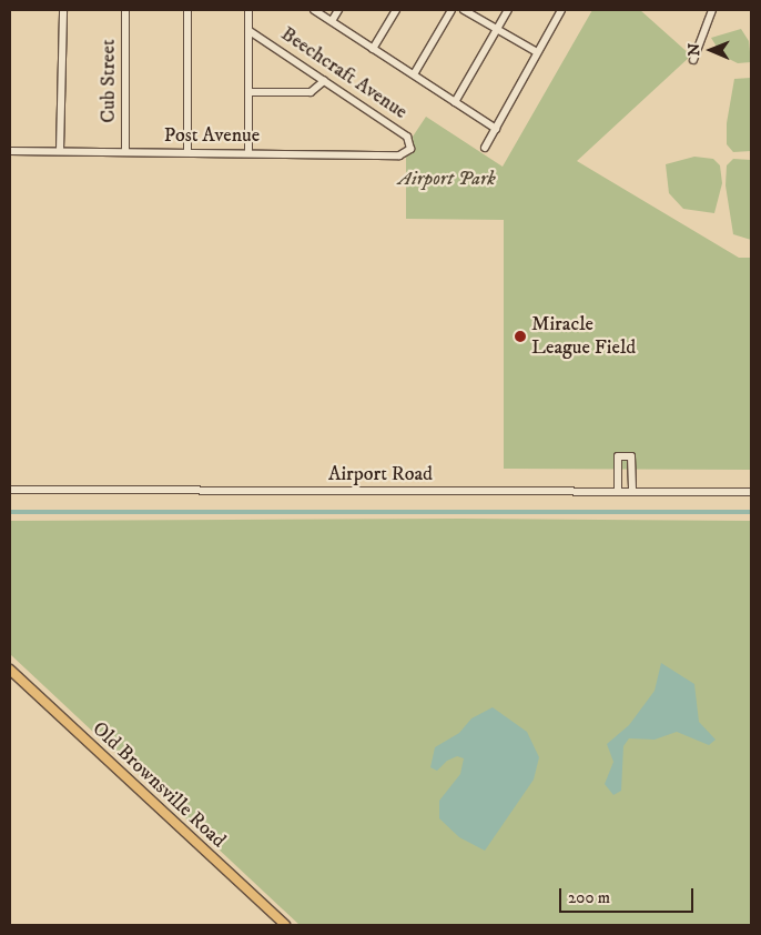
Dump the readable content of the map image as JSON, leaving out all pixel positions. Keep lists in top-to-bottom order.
{
  "streets": {
    "main road": ["Old Brownsville Road"],
    "street": [
      "Beechcraft Avenue",
      "Cub Street",
      "Post Avenue",
      "Airport Road"
    ]
  },
  "crossings": [
    ["Beechcraft Avenue", "Post Avenue"],
    ["Cub Street", "Post Avenue"]
  ],
  "parks": ["Airport Park"],
  "places": ["Miracle League Field"],
  "scale_bar": "200 m",
  "north": "left"
}
